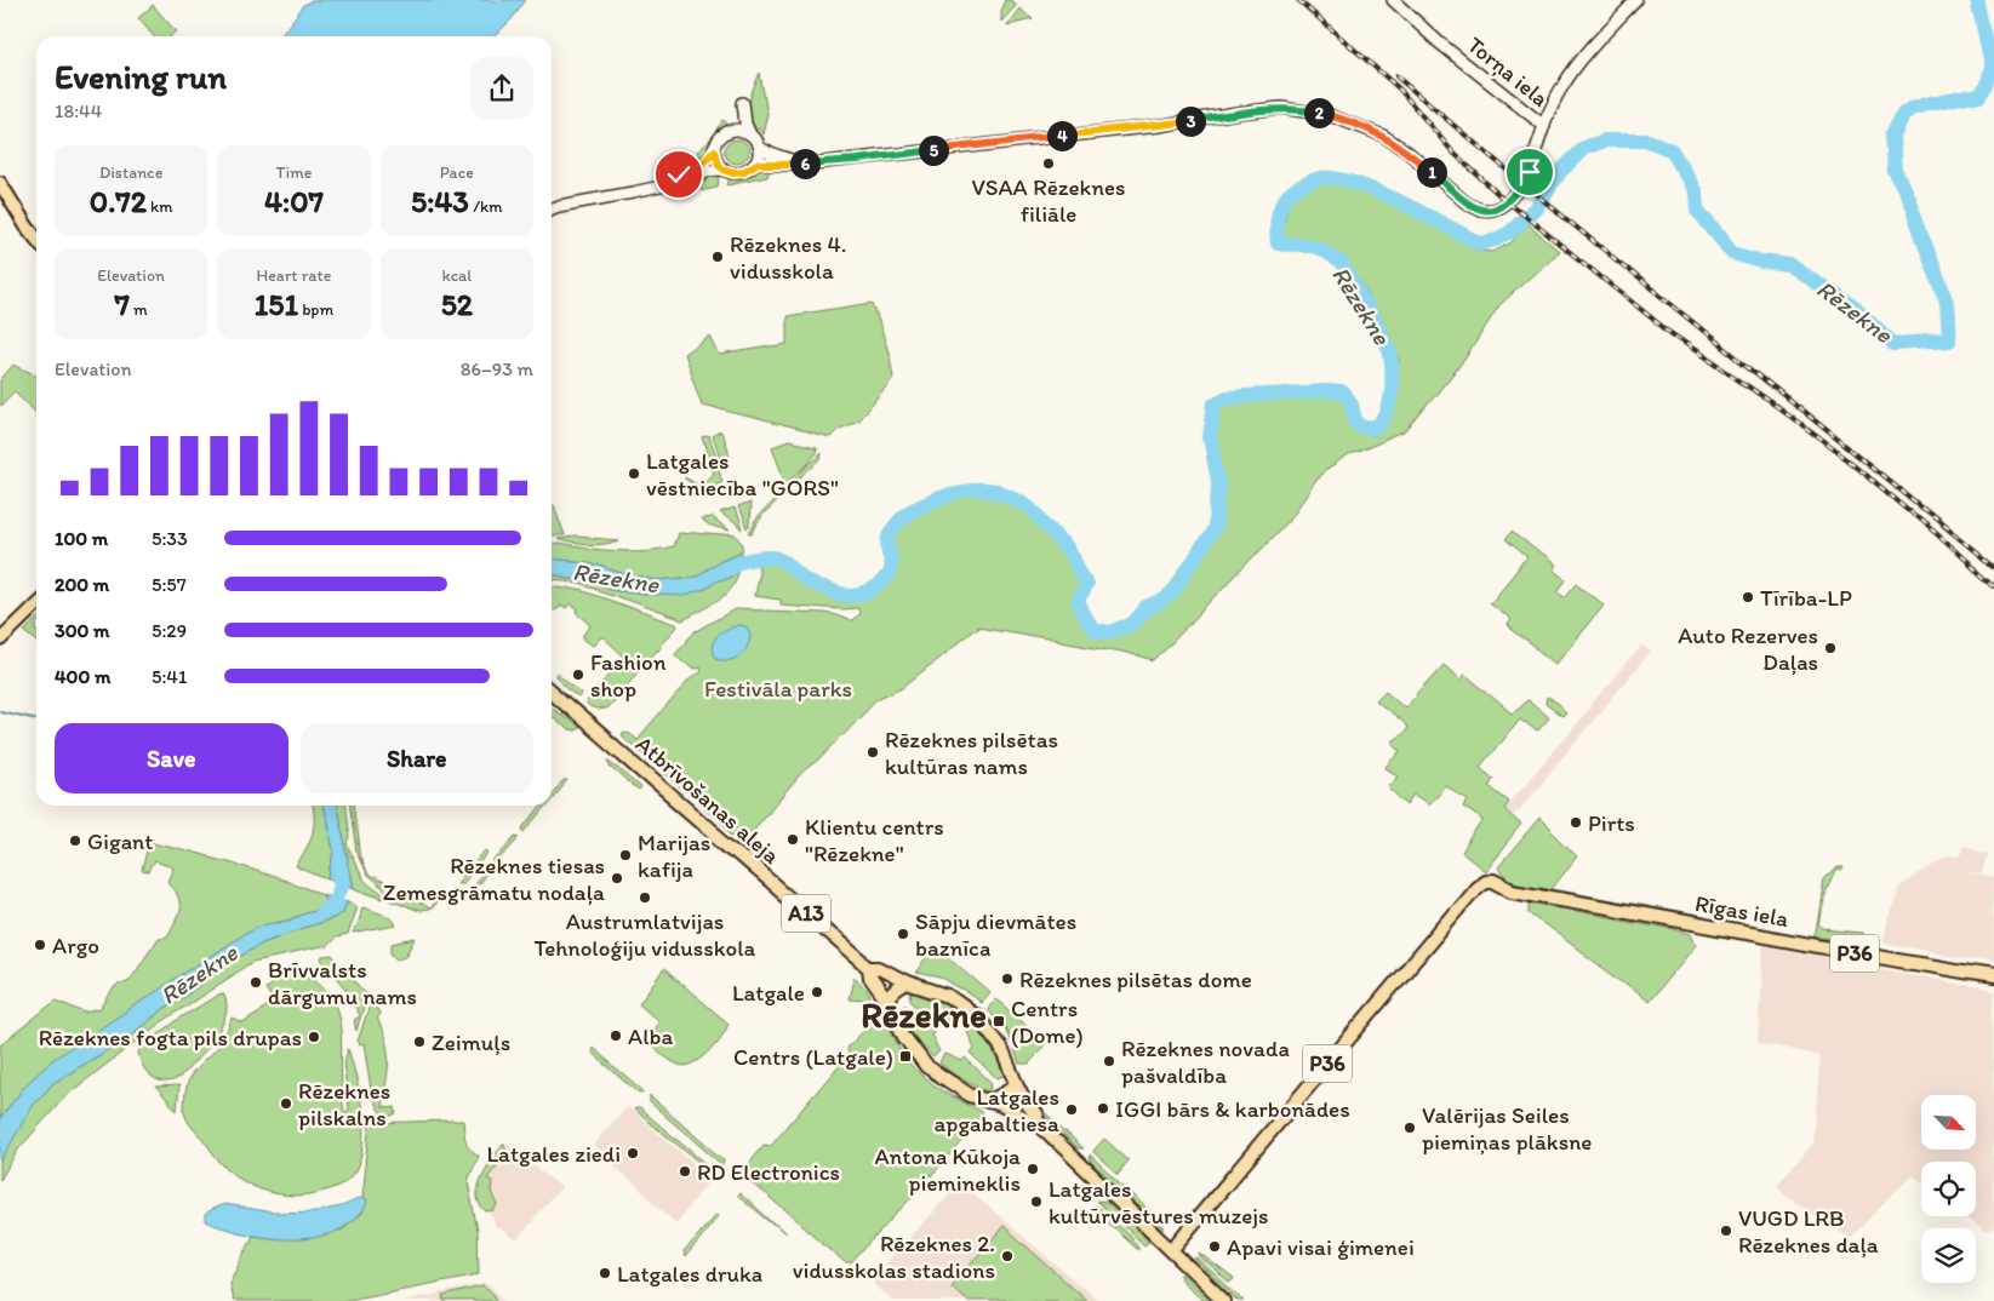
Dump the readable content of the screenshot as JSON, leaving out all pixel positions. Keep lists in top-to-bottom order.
{
  "streets": {
    "main road": [
      "Torņa iela",
      "Atbrīvošanas aleja",
      "Rīgas iela",
      "A13",
      "P36"
    ]
  },
  "crossings": [
    ["Atbrīvošanas aleja", "Rīgas iela"]
  ],
  "districts": ["Rēzekne"],
  "water": ["Rēzekne"],
  "parks": ["Festivāla parks"],
  "places": {
    "other": [
      "VSAA Rēzeknes filiāle",
      "Rēzeknes 4. vidusskola",
      "Latgales vēstniecība \"GORS\"",
      "Tīrība-LP",
      "Auto Rezerves Daļas",
      "Fashion shop",
      "Rēzeknes pilsētas kultūras nams",
      "Pirts",
      "Klientu centrs \"Rēzekne\"",
      "Gigant",
      "Marijas kafija",
      "Rēzeknes tiesas Zemesgrāmatu nodaļa",
      "Austrumlatvijas Tehnoloģiju vidusskola",
      "Sāpju dievmātes baznīca",
      "Argo",
      "Rēzeknes pilsētas dome",
      "Brīvvalsts dārgumu nams",
      "Latgale",
      "Alba",
      "Rēzeknes fogta pils drupas",
      "Zeimuļs",
      "Rēzeknes novada pašvaldība",
      "Rēzeknes pilskalns",
      "IGGI bārs & karbonādes",
      "Latgales apgabaltiesa",
      "Valērijas Seiles piemiņas plāksne",
      "Latgales ziedi",
      "Antona Kūkoja piemineklis",
      "RD Electronics",
      "Latgales kultūrvēstures muzejs",
      "VUGD LRB Rēzeknes daļa",
      "Apavi visai ģimenei",
      "Rēzeknes 2. vidusskolas stadions",
      "Latgales druka"
    ],
    "transit": ["Centrs (Dome)", "Centrs (Latgale)"]
  },
  "north": "bottom right",
  "page": {
    "heading": ["Evening run", "18:44"],
    "pins": [
      "2",
      "3",
      "4",
      "5",
      "6",
      "1"
    ],
    "stats": [
      ["Distance", "0.72 km"],
      ["Time", "4:07"],
      ["Pace", "5:43 /km"],
      ["Elevation", "7 m"],
      ["Heart rate", "151 bpm"],
      ["kcal", "52"]
    ],
    "chart": ["Elevation", "86–93 m"],
    "list": [
      {
        "name": "100 m",
        "note": "5:33"
      },
      {
        "name": "200 m",
        "note": "5:57"
      },
      {
        "name": "300 m",
        "note": "5:29"
      },
      {
        "name": "400 m",
        "note": "5:41"
      }
    ],
    "buttons": ["Save", "Share"]
  }
}
